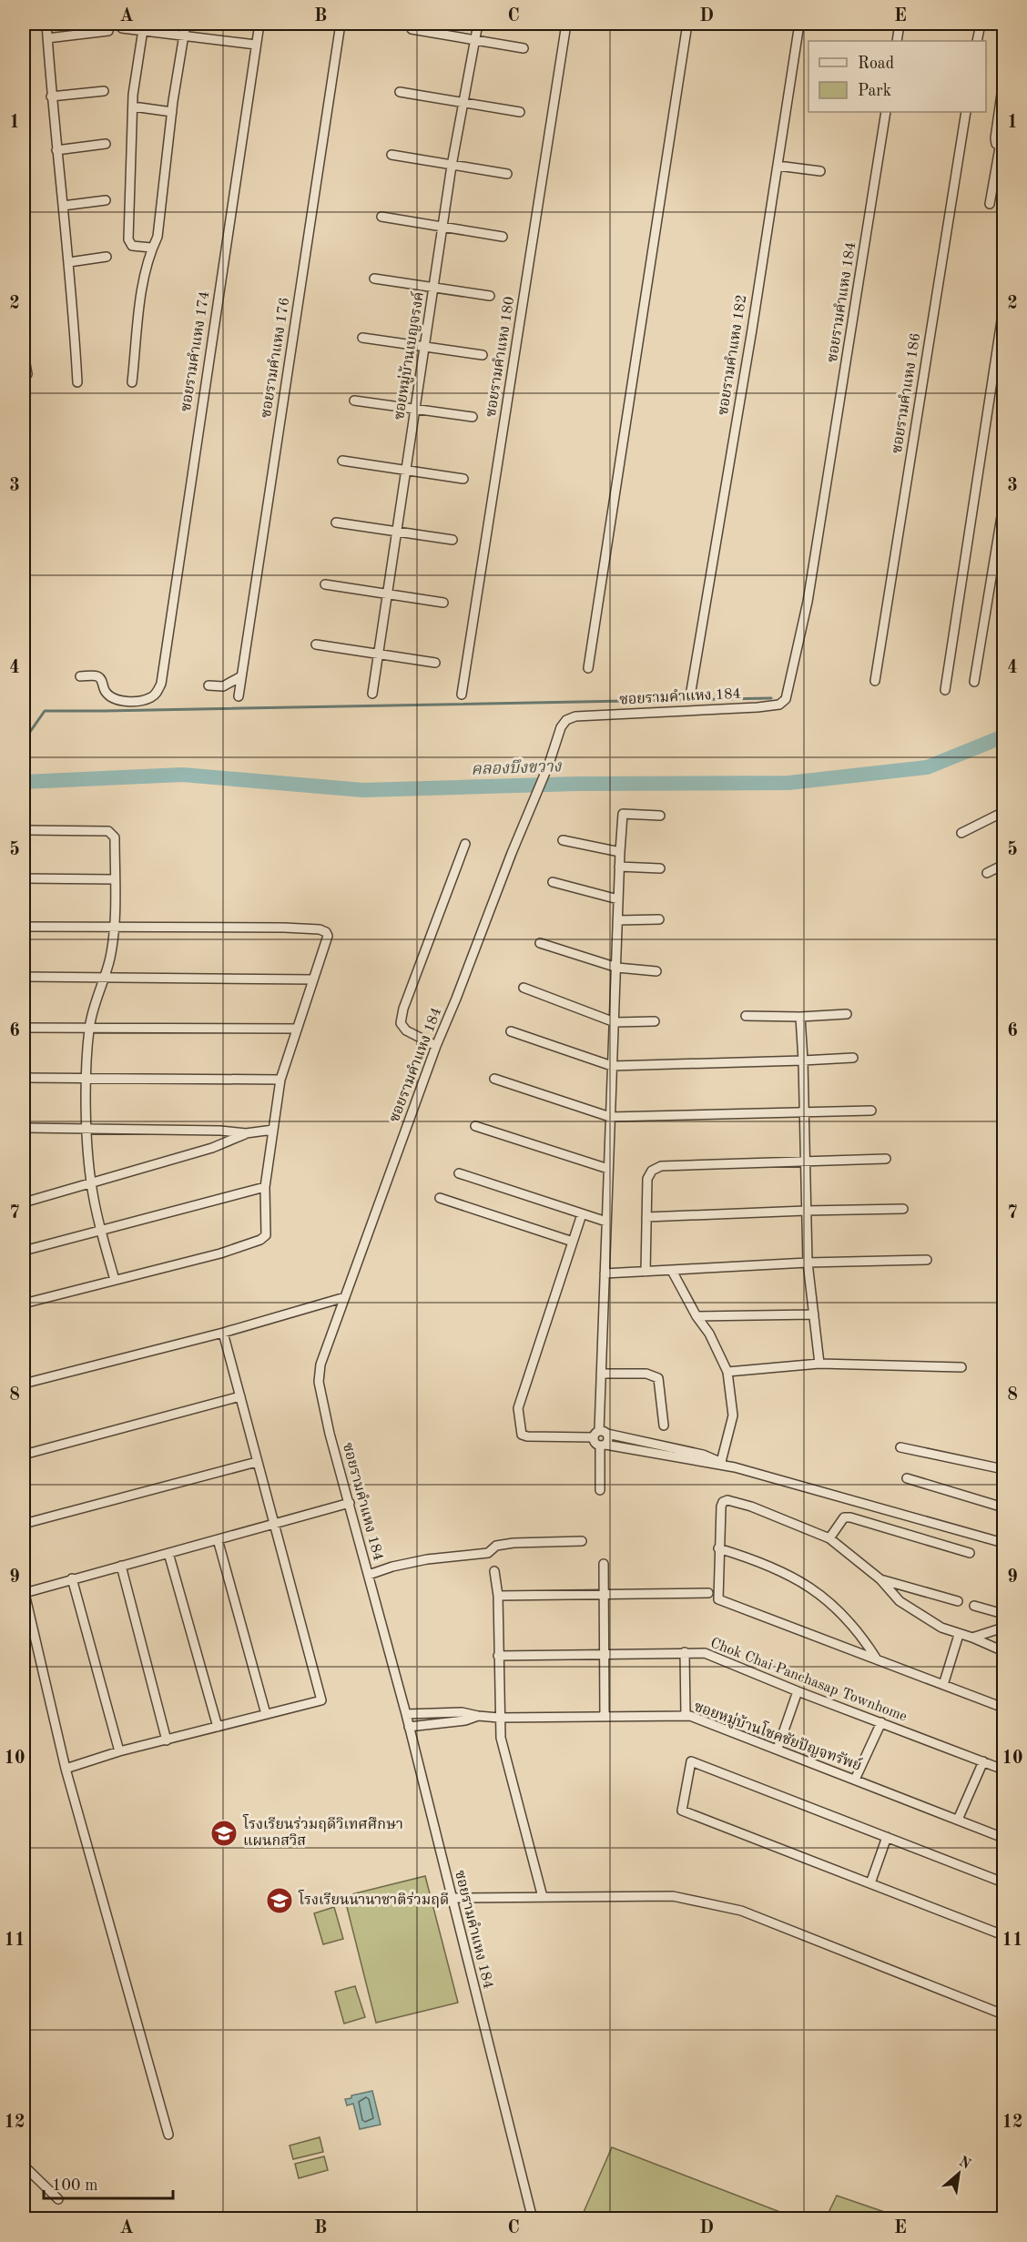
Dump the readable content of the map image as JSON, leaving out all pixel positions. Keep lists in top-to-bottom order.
{
  "streets": {
    "street": [
      "ซอยรามคำแหง 184",
      "ซอยรามคำแหง 174",
      "ซอยรามคำแหง 182",
      "ซอยหมู่บ้านเบญจรงค์",
      "ซอยรามคำแหง 180",
      "ซอยรามคำแหง 176",
      "ซอยรามคำแหง 186",
      "Chok Chai Panchasap Townhome",
      "ซอยหมู่บ้านโชคชัยปัญจทรัพย์"
    ]
  },
  "crossings": [
    ["ซอยรามคำแหง 184", "ซอยหมู่บ้านโชคชัยปัญจทรัพย์"]
  ],
  "water": ["คลองบึงขวาง"],
  "places": {
    "school or university": ["โรงเรียนร่วมฤดีวิเทศศึกษา แผนกสวิส", "โรงเรียนนานาชาติร่วมฤดี"]
  },
  "legend": ["Road", "Park"],
  "scale_bar": "100 m",
  "north": "top right",
  "grid": {
    "columns": [
      "A",
      "B",
      "C",
      "D",
      "E"
    ],
    "rows": [
      "1",
      "2",
      "3",
      "4",
      "5",
      "6",
      "7",
      "8",
      "9",
      "10",
      "11",
      "12"
    ]
  }
}
